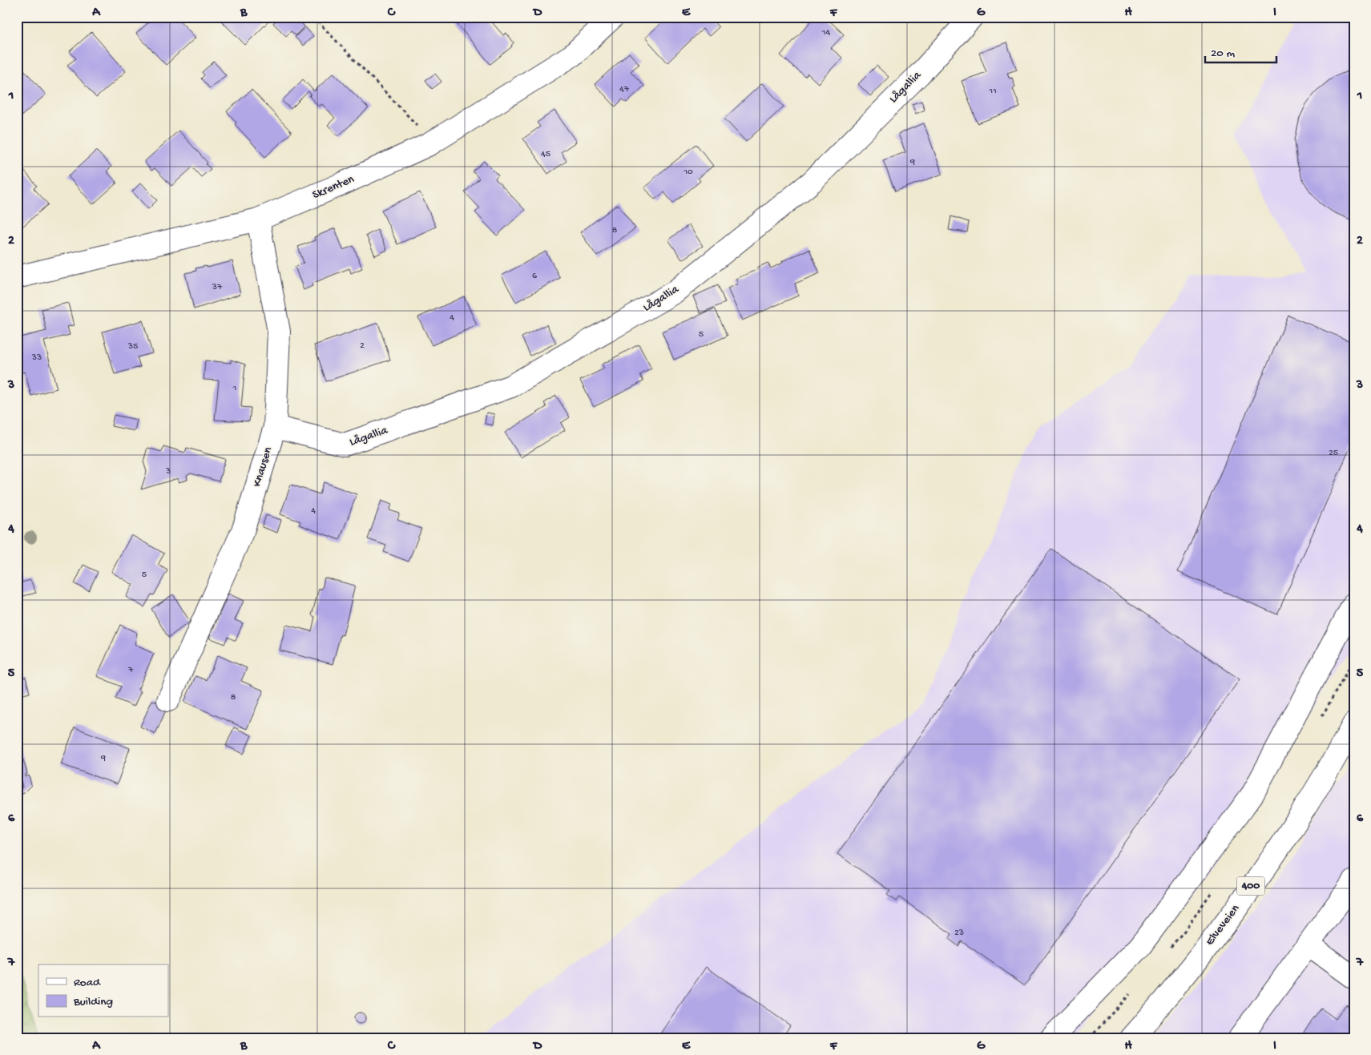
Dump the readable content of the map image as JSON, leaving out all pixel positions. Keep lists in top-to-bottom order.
{
  "streets": {
    "main road": [
      "Lågallia",
      "Skrenten",
      "Knausen",
      "400",
      "Elveveien"
    ]
  },
  "crossings": [
    ["Lågallia", "Knausen"],
    ["Skrenten", "Knausen"]
  ],
  "house_numbers": [
    "14",
    "47",
    "11",
    "45",
    "9",
    "10",
    "8",
    "6",
    "37",
    "4",
    "5",
    "2",
    "35",
    "33",
    "1",
    "25",
    "3",
    "4",
    "5",
    "7",
    "8",
    "9",
    "23"
  ],
  "legend": ["Road", "Building"],
  "scale_bar": "20 m",
  "grid": {
    "columns": [
      "A",
      "B",
      "C",
      "D",
      "E",
      "F",
      "G",
      "H",
      "I"
    ],
    "rows": [
      "1",
      "2",
      "3",
      "4",
      "5",
      "6",
      "7"
    ]
  }
}
